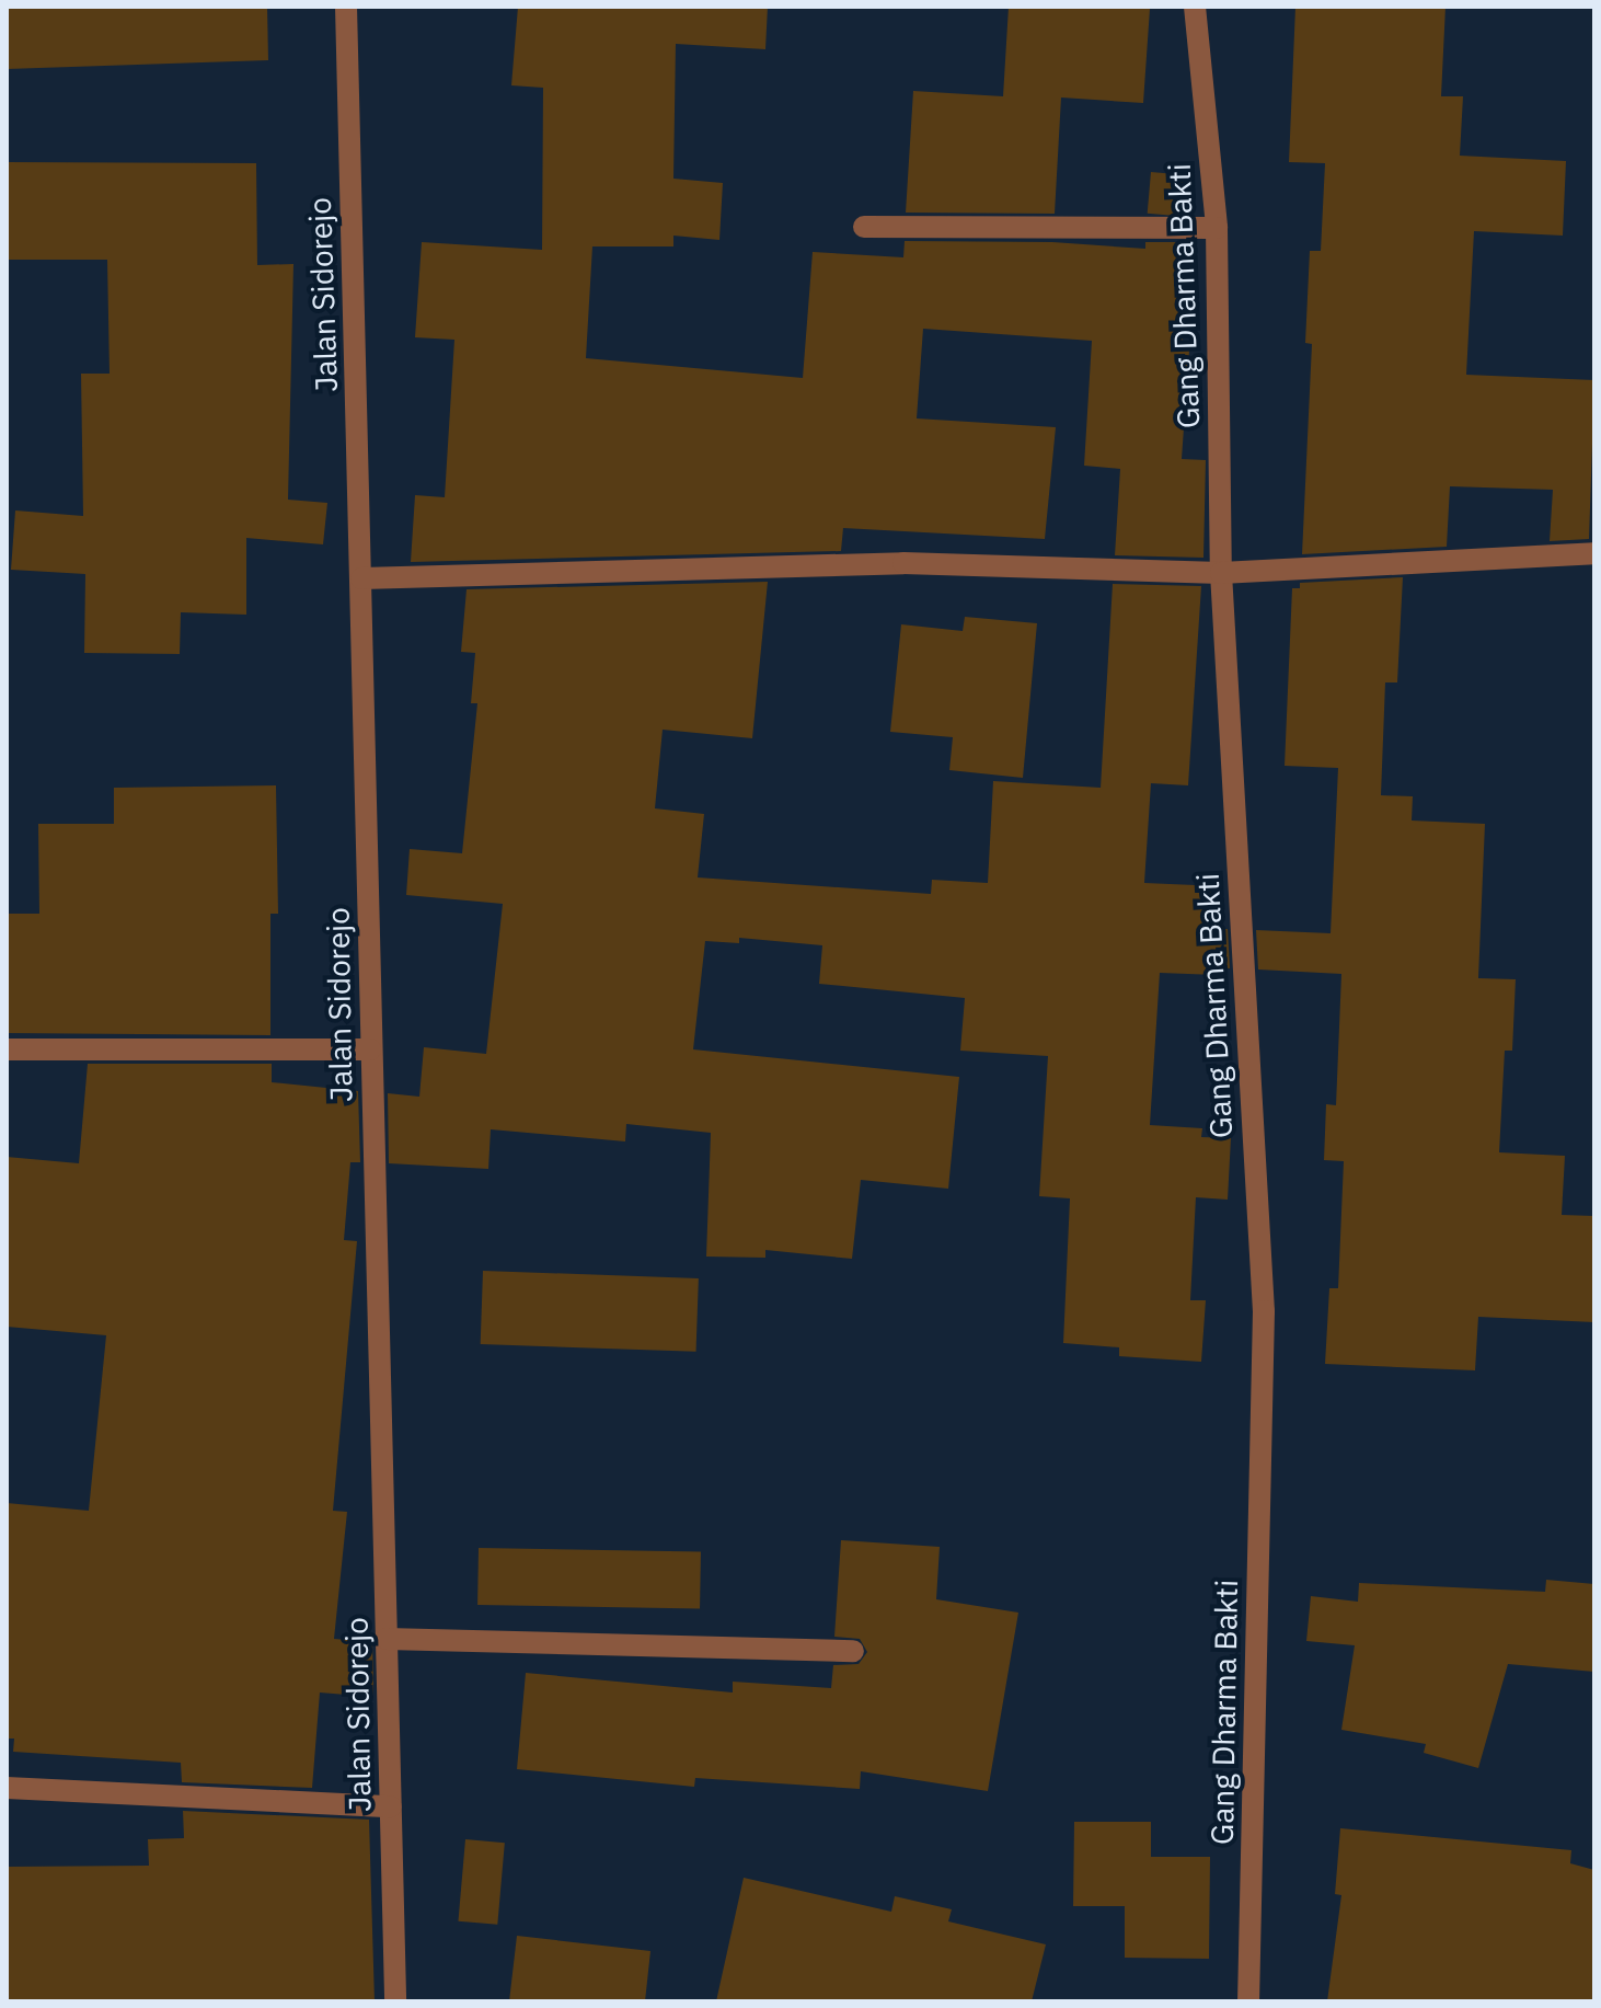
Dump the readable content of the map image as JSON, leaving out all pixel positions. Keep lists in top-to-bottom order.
{
  "streets": {
    "street": ["Jalan Sidorejo", "Gang Dharma Bakti"]
  }
}
